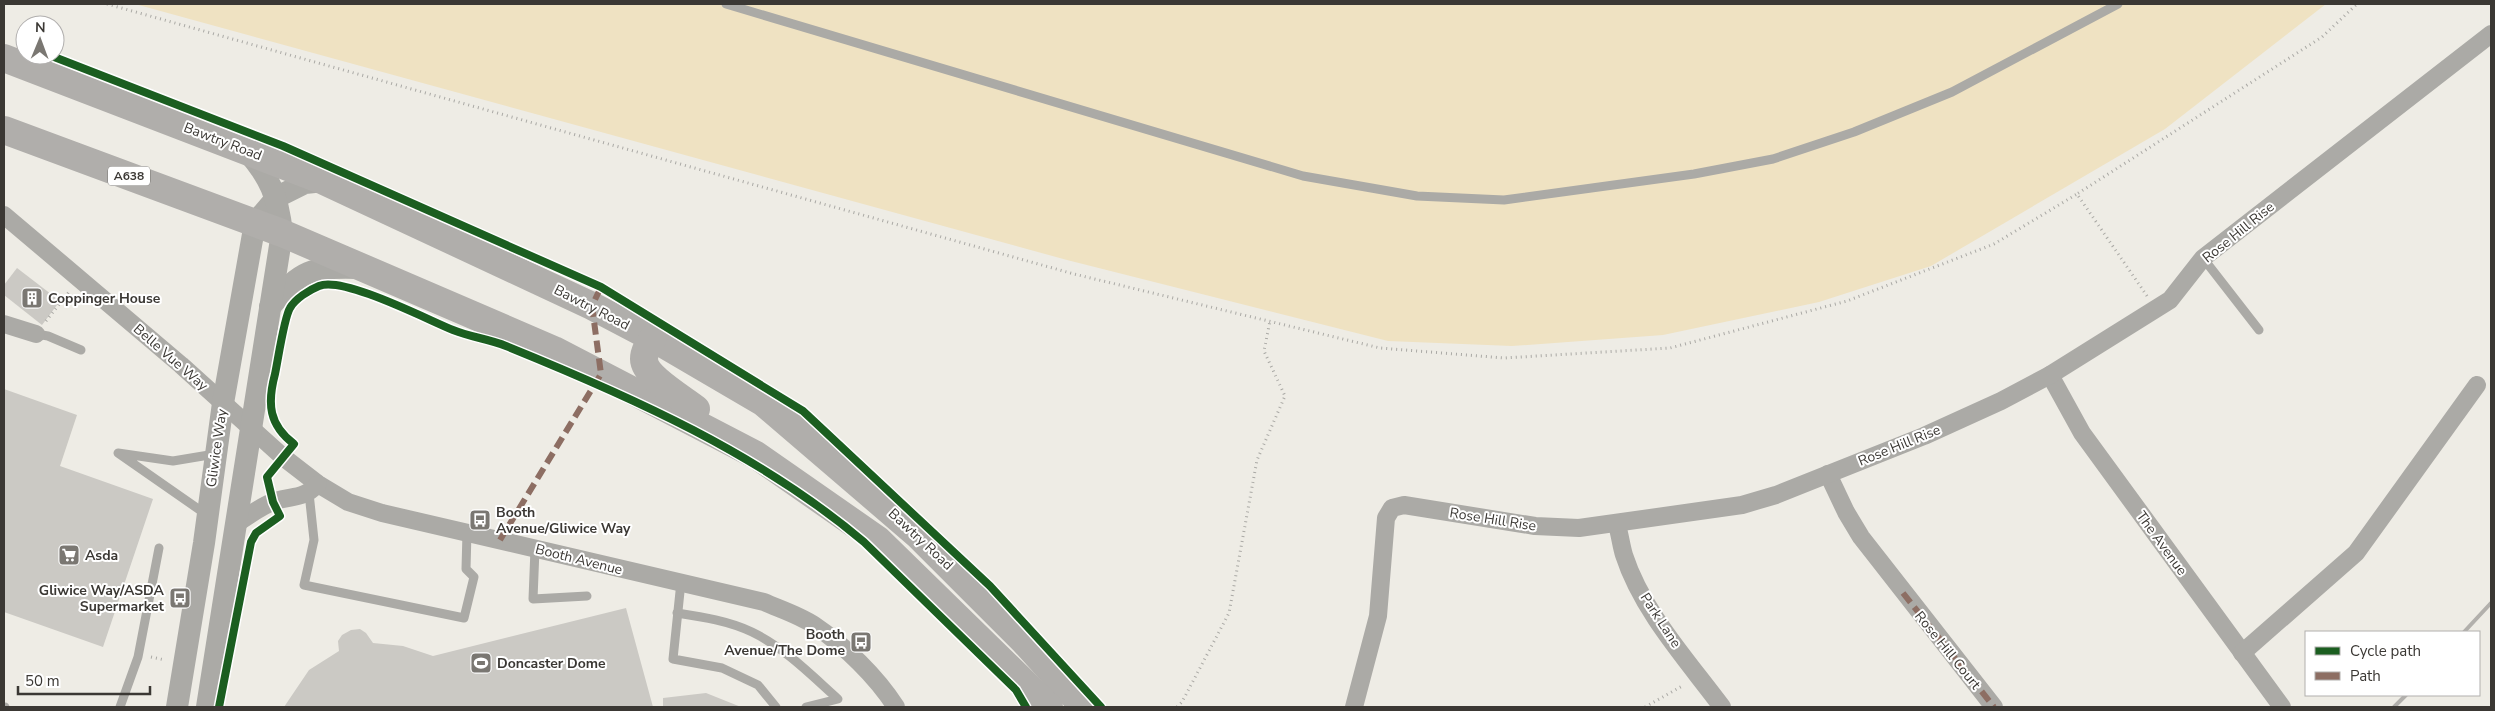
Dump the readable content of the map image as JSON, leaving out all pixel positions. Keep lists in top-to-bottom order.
{
  "streets": {
    "highway": ["Bawtry Road", "A638"],
    "street": [
      "Rose Hill Rise",
      "Belle Vue Way",
      "Gliwice Way",
      "The Avenue",
      "Booth Avenue",
      "Park Lane",
      "Rose Hill Court"
    ]
  },
  "crossings": [
    ["A638", "Gliwice Way"],
    ["Rose Hill Rise", "The Avenue"],
    ["Rose Hill Rise", "Park Lane"],
    ["Rose Hill Rise", "Rose Hill Court"],
    ["Belle Vue Way", "Gliwice Way"],
    ["Belle Vue Way", "Booth Avenue"]
  ],
  "places": {
    "building": ["Coppinger House"],
    "bus stop": ["Booth Avenue/Gliwice Way", "Gliwice Way/ASDA Supermarket", "Booth Avenue/The Dome"],
    "supermarket": ["Asda"],
    "sports": ["Doncaster Dome"]
  },
  "legend": ["Cycle path", "Path"],
  "scale_bar": "50 m",
  "north": "top"
}
